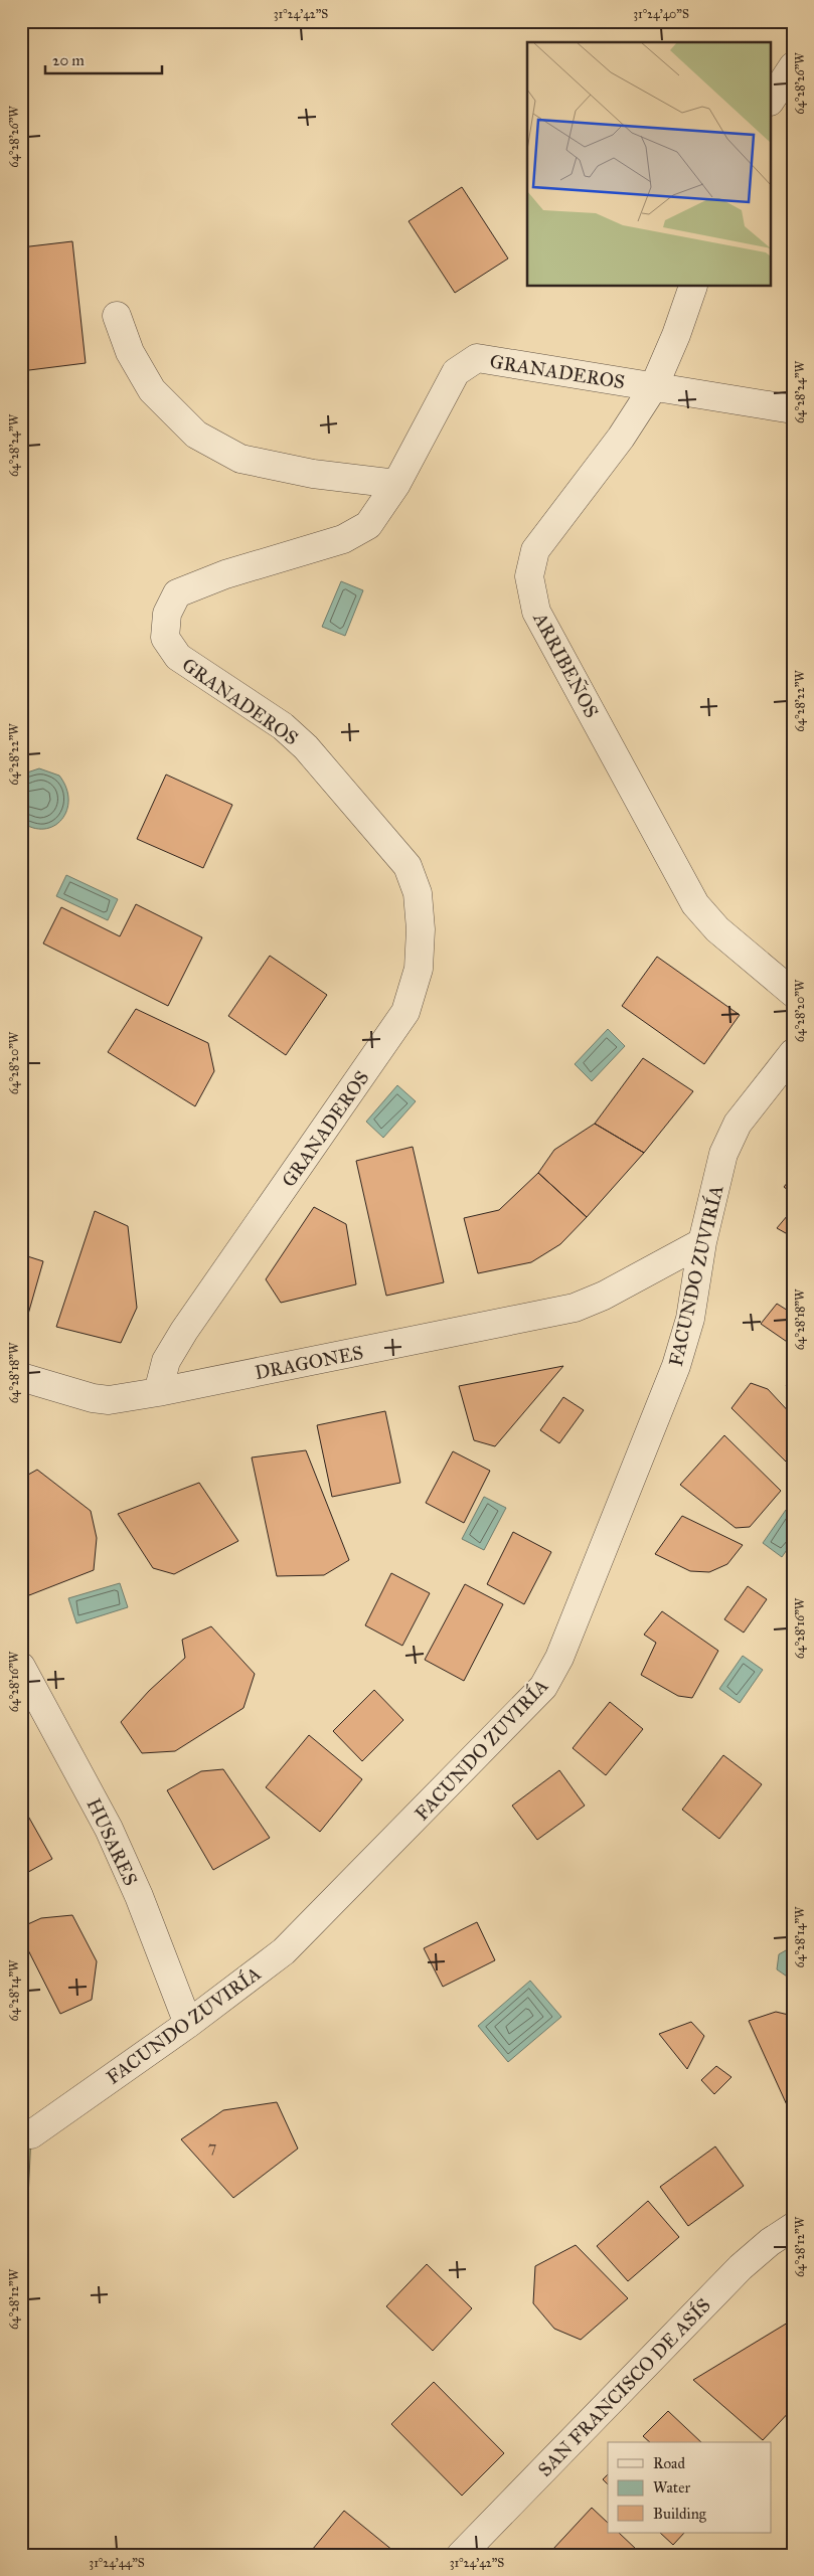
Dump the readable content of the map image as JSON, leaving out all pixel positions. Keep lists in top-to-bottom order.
{
  "streets": {
    "street": [
      "GRANADEROS",
      "ARRIBEÑOS",
      "FACUNDO ZUVIRÍA",
      "DRAGONES",
      "HUSARES",
      "SAN FRANCISCO DE ASÍS"
    ]
  },
  "crossings": [
    ["GRANADEROS", "ARRIBEÑOS"],
    ["GRANADEROS", "DRAGONES"],
    ["FACUNDO ZUVIRÍA", "DRAGONES"],
    ["FACUNDO ZUVIRÍA", "HUSARES"]
  ],
  "house_numbers": ["7"],
  "legend": ["Road", "Water", "Building"],
  "scale_bar": "20 m",
  "coordinates": [
    "31°24'42\"S",
    "31°24'40\"S",
    "64°28'26\"W",
    "64°28'24\"W",
    "64°28'22\"W",
    "64°28'20\"W",
    "64°28'18\"W",
    "64°28'16\"W",
    "64°28'14\"W",
    "64°28'12\"W",
    "31°24'44\"S"
  ]
}
